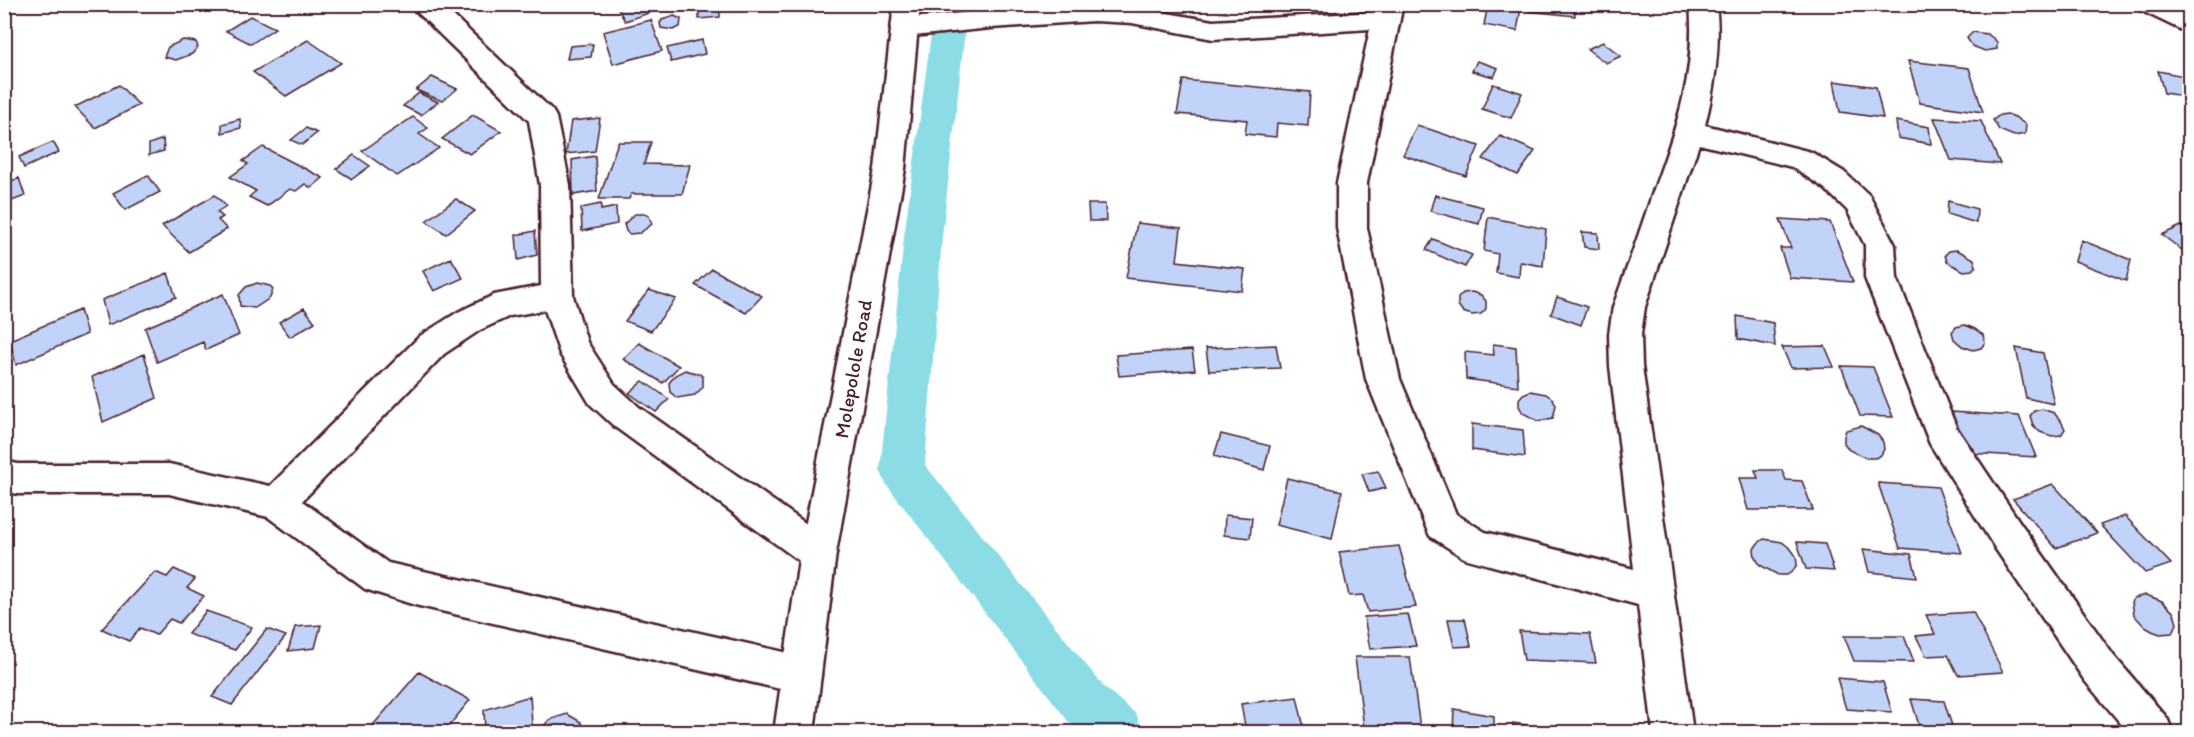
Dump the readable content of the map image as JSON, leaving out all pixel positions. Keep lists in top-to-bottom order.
{
  "streets": {
    "street": ["Molepolole Road"]
  }
}
